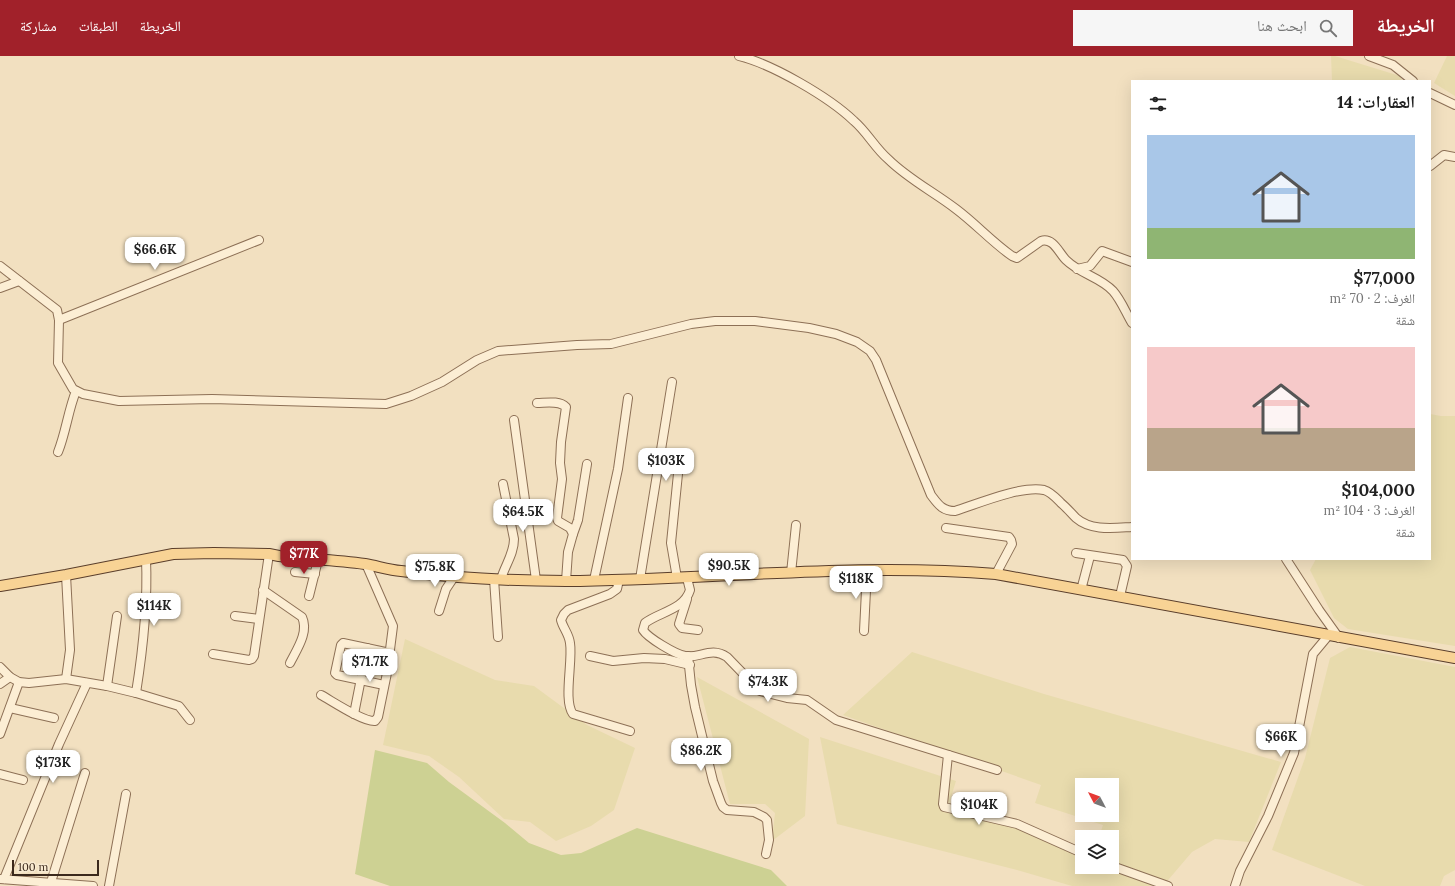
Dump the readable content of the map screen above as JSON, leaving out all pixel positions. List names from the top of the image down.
{
  "scale_bar": "100 m",
  "north": "top left",
  "page": {
    "header": "الخريطة",
    "search": "ابحث هنا",
    "nav": ["الخريطة", "الطبقات", "مشاركة"],
    "heading": "العقارات: 14",
    "list": [
      {
        "name": "$77,000",
        "note": "الغرف: 2 · 70 m² · شقة"
      },
      {
        "name": "$104,000",
        "note": "الغرف: 3 · 104 m² · شقة"
      }
    ],
    "price": [
      "$66.6K",
      "$103K",
      "$64.5K",
      "$77K",
      "$90.5K",
      "$75.8K",
      "$118K",
      "$114K",
      "$71.7K",
      "$74.3K",
      "$66K",
      "$86.2K",
      "$173K",
      "$104K"
    ],
    "scale": "100 m"
  }
}
